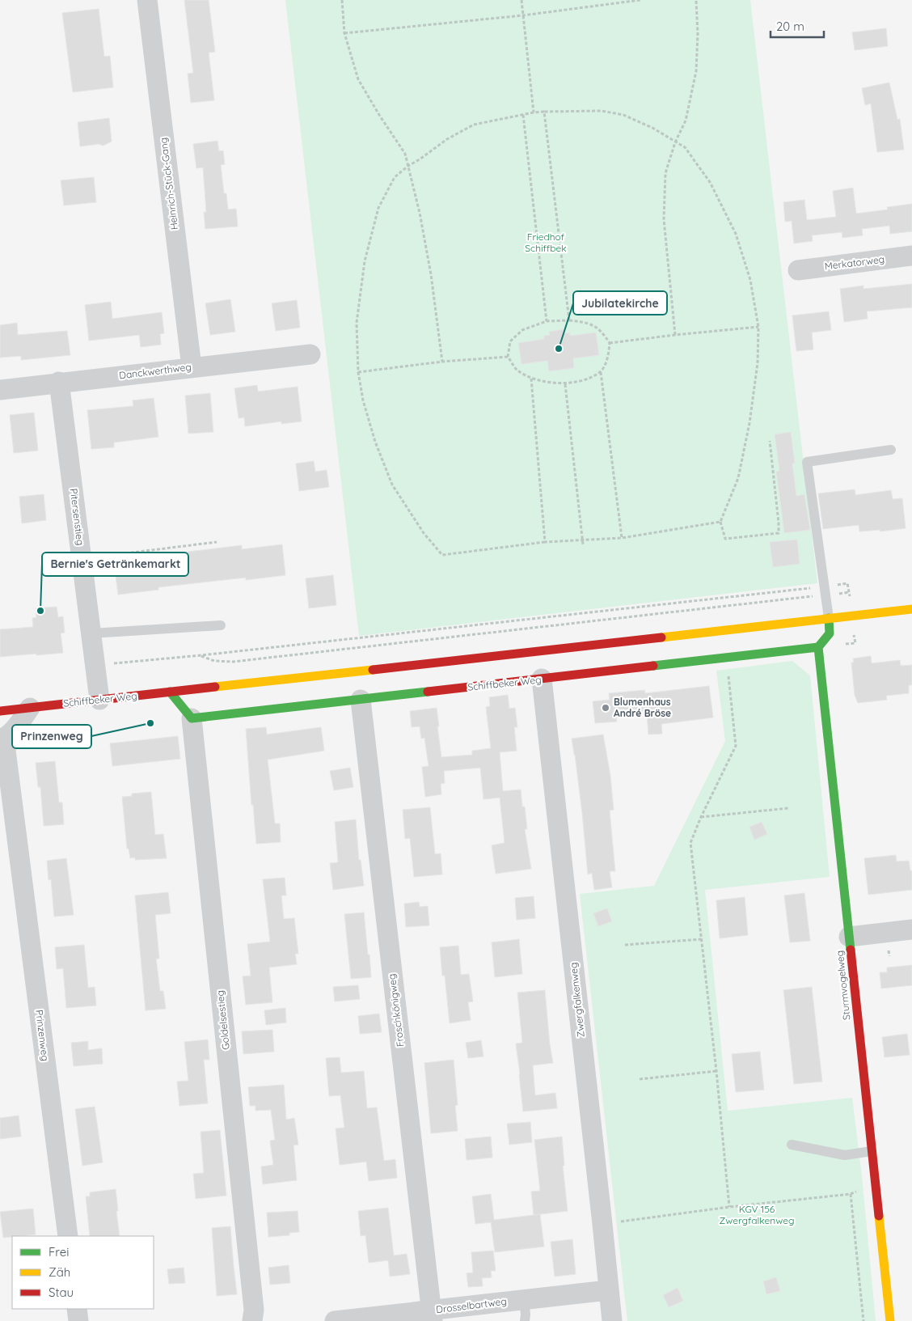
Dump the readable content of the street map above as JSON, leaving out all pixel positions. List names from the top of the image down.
{
  "streets": {
    "street": [
      "Heinrich-Stück-Gang",
      "Merkatorweg",
      "Danckwerthweg",
      "Pitersenstieg",
      "Schiffbeker Weg",
      "Sturmvogelweg",
      "Zwergfalkenweg",
      "Froschkönigweg",
      "Goldelsestieg",
      "Prinzenweg",
      "Drosselbartweg"
    ]
  },
  "crossings": [
    ["Heinrich-Stück-Gang", "Danckwerthweg"],
    ["Danckwerthweg", "Pitersenstieg"],
    ["Pitersenstieg", "Schiffbeker Weg"],
    ["Schiffbeker Weg", "Sturmvogelweg"],
    ["Schiffbeker Weg", "Zwergfalkenweg"],
    ["Schiffbeker Weg", "Froschkönigweg"],
    ["Schiffbeker Weg", "Goldelsestieg"],
    ["Zwergfalkenweg", "Drosselbartweg"],
    ["Froschkönigweg", "Drosselbartweg"]
  ],
  "parks": ["Friedhof Schiffbek", "KGV 156 Zwergfalkenweg"],
  "places": [
    "Jubilatekirche",
    "Bernie's Getränkemarkt",
    "Blumenhaus André Bröse",
    "Prinzenweg"
  ],
  "legend": ["Frei", "Zäh", "Stau"],
  "scale_bar": "20 m"
}
